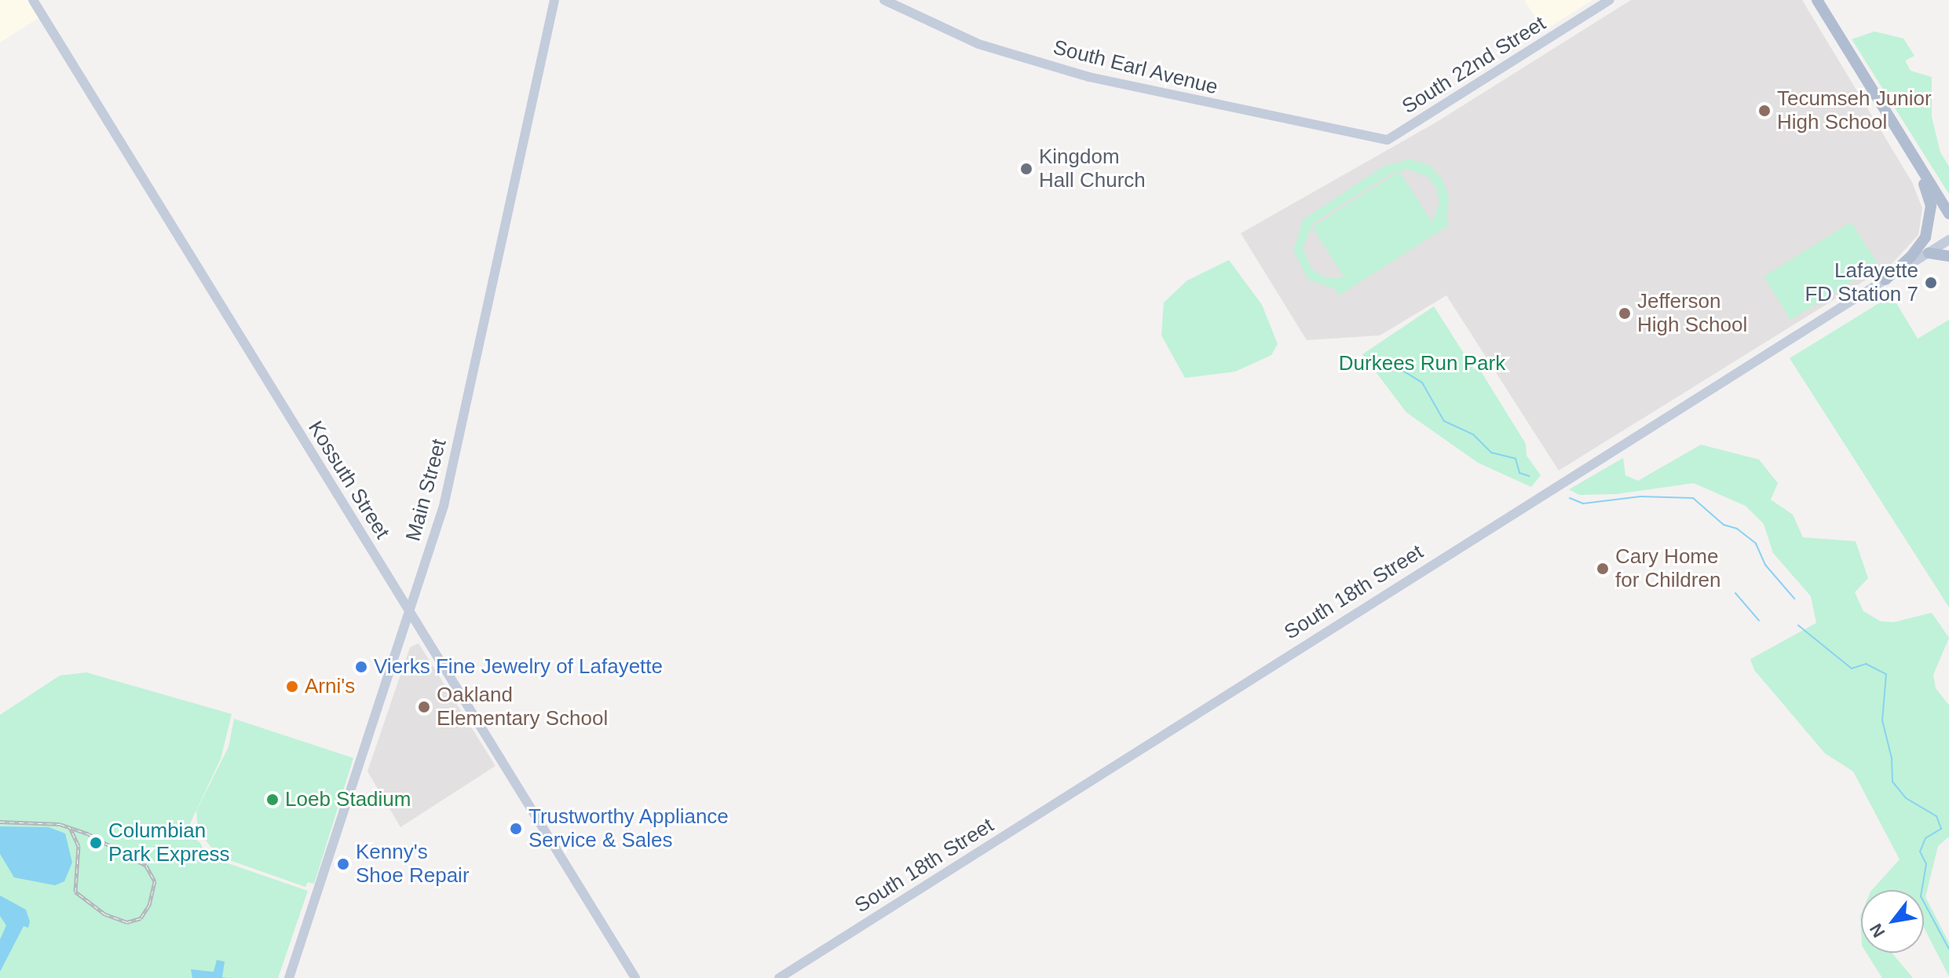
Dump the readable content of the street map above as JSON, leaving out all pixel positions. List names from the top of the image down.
{
  "streets": {
    "main road": [
      "South 22nd Street",
      "South Earl Avenue",
      "Kossuth Street",
      "Main Street",
      "South 18th Street"
    ]
  },
  "crossings": [
    ["South 22nd Street", "South Earl Avenue"],
    ["Kossuth Street", "Main Street"]
  ],
  "parks": ["Durkees Run Park"],
  "places": [
    "Tecumseh Junior High School",
    "Kingdom Hall Church",
    "Lafayette FD Station 7",
    "Jefferson High School",
    "Cary Home for Children",
    "Vierks Fine Jewelry of Lafayette",
    "Arni's",
    "Oakland Elementary School",
    "Loeb Stadium",
    "Trustworthy Appliance Service & Sales",
    "Columbian Park Express",
    "Kenny's Shoe Repair"
  ],
  "north": "bottom left"
}
